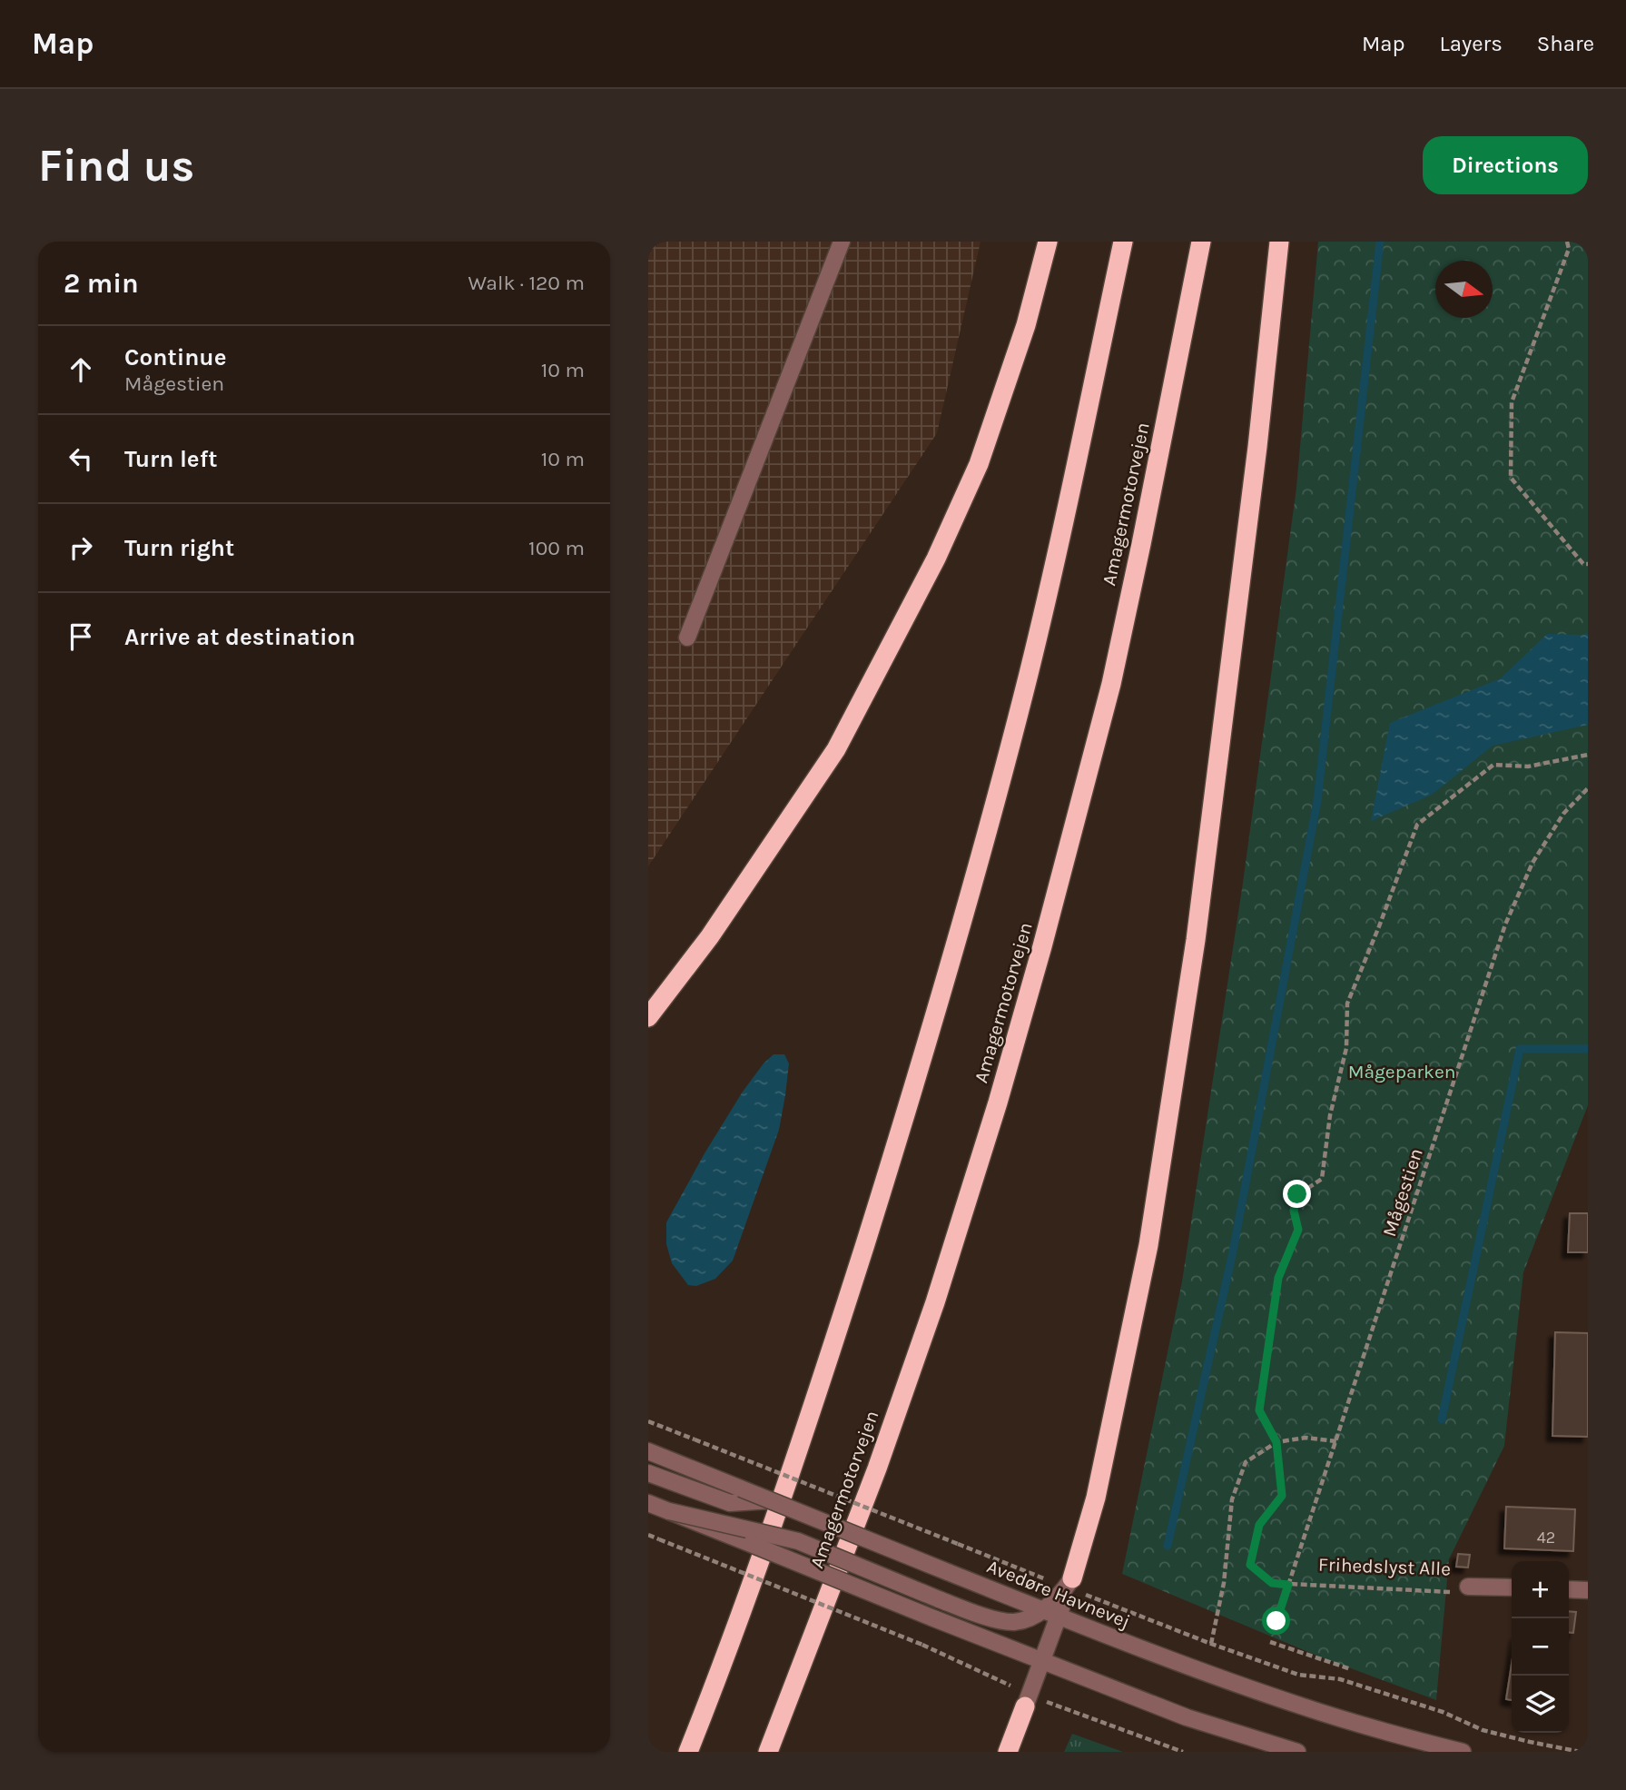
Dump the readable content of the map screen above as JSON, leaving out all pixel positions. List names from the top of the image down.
{
  "streets": {
    "highway": ["Amagermotorvejen"],
    "street": ["Frihedslyst Alle", "Avedøre Havnevej"],
    "path": ["Mågestien"]
  },
  "crossings": [
    ["Mågestien", "Frihedslyst Alle"]
  ],
  "parks": ["Mågeparken"],
  "house_numbers": ["42"],
  "north": "right",
  "page": {
    "header": "Map",
    "nav": ["Map", "Layers", "Share"],
    "buttons": "Directions",
    "title": "Find us",
    "heading": ["2 min", "Walk · 120 m"],
    "list": [
      ["Continue", "Mågestien", "10 m"],
      ["Turn left", "10 m"],
      ["Turn right", "100 m"],
      "Arrive at destination"
    ],
    "map_buttons": ["+", "−"]
  }
}
